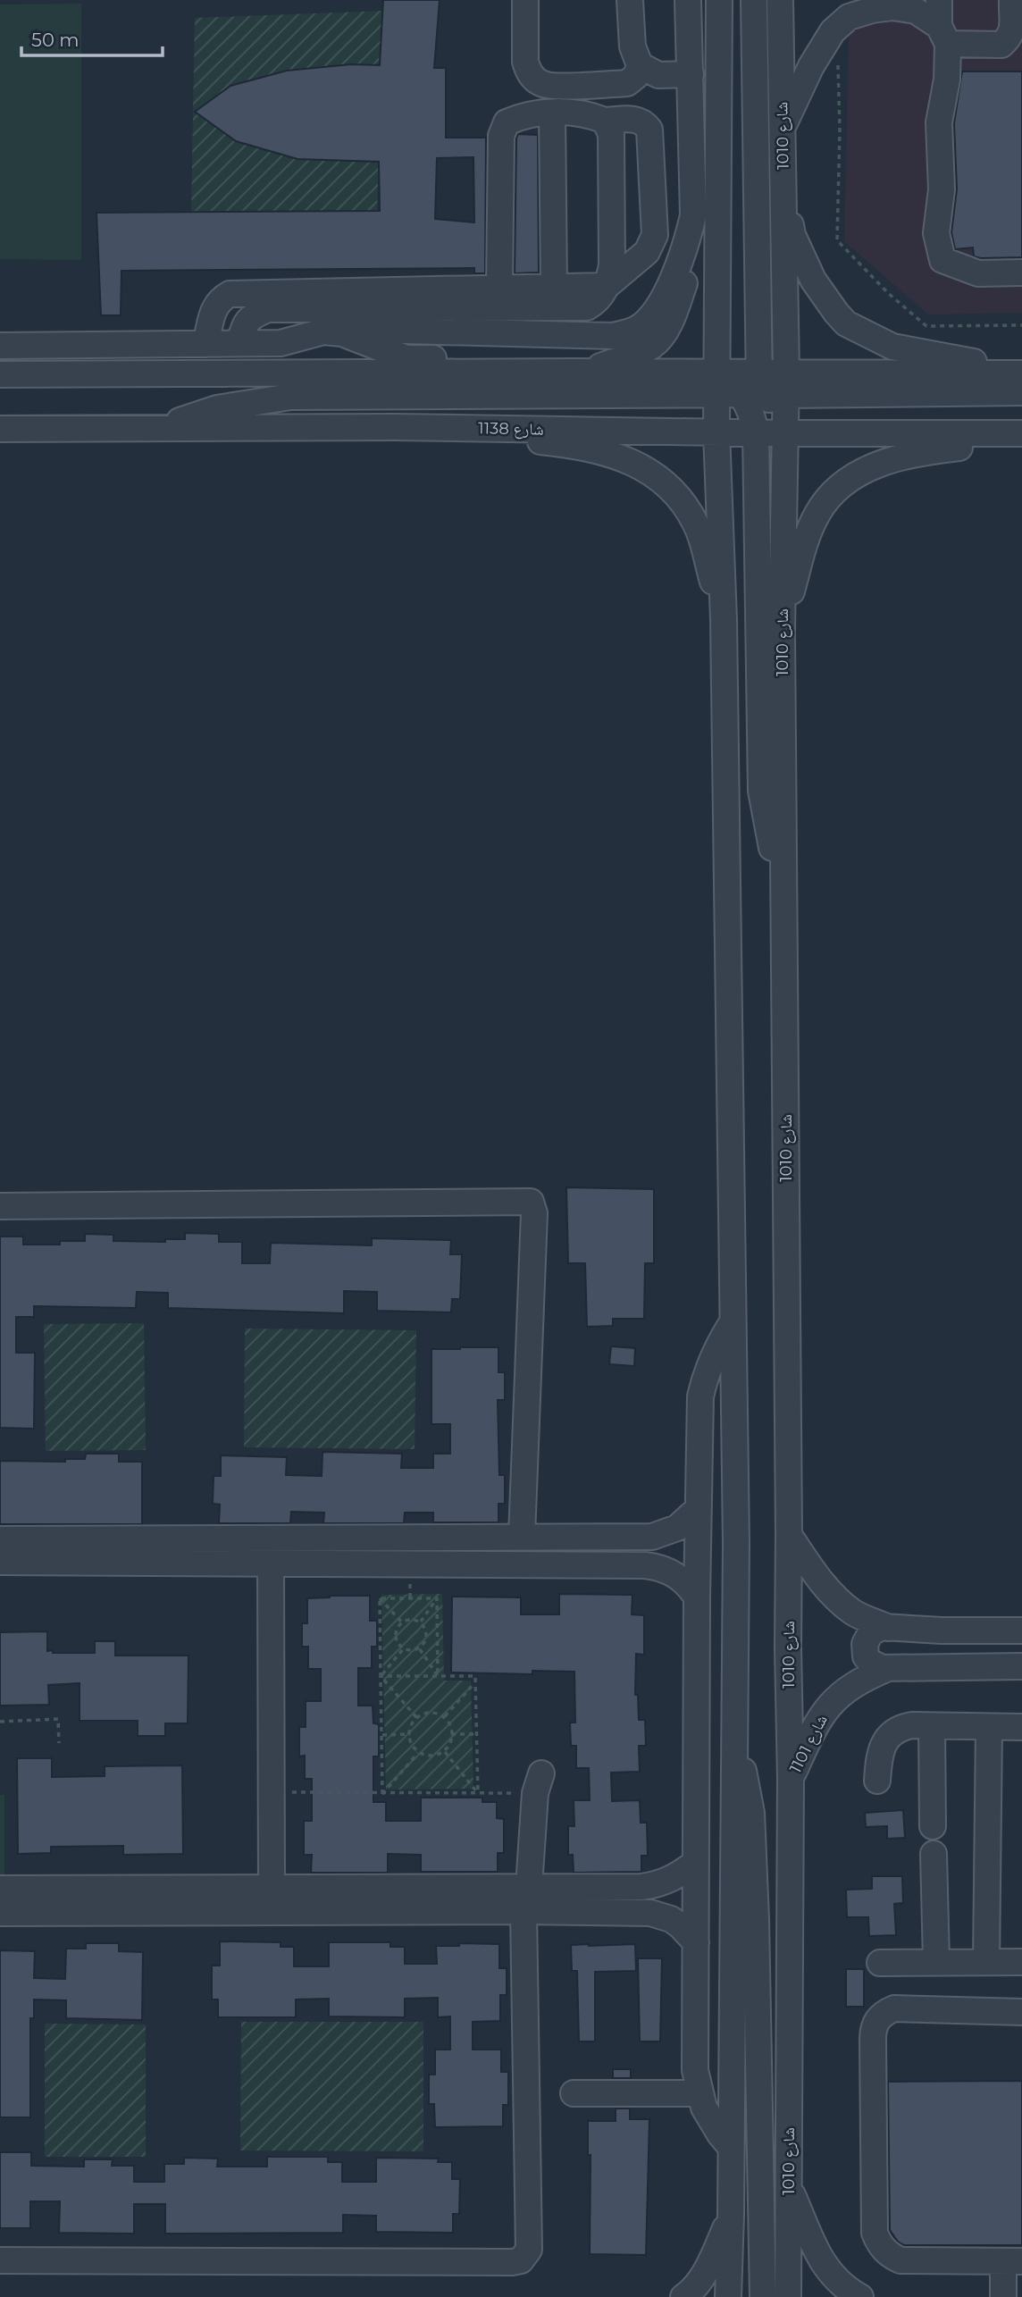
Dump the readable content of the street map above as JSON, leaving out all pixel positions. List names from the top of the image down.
{
  "streets": {
    "street": ["شارع 1010", "شارع 1138", "شارع 1101"]
  },
  "crossings": [
    ["شارع 1010", "شارع 1138"],
    ["شارع 1010", "شارع 1101"]
  ],
  "scale_bar": "50 m"
}
